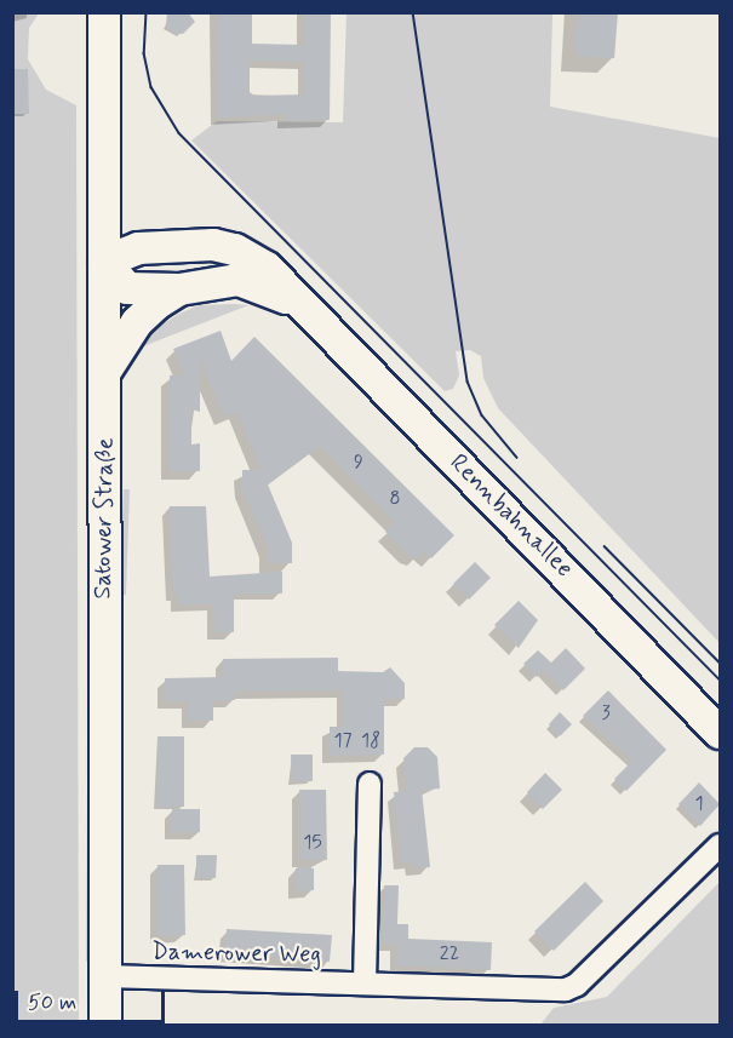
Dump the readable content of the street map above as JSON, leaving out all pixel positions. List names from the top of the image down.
{
  "streets": {
    "main road": ["Rennbahnallee", "Satower Straße"],
    "street": ["Damerower Weg"]
  },
  "crossings": [
    ["Rennbahnallee", "Satower Straße"],
    ["Satower Straße", "Damerower Weg"]
  ],
  "house_numbers": [
    "9",
    "8",
    "3",
    "17",
    "18",
    "1",
    "15",
    "22"
  ],
  "scale_bar": "50 m"
}
